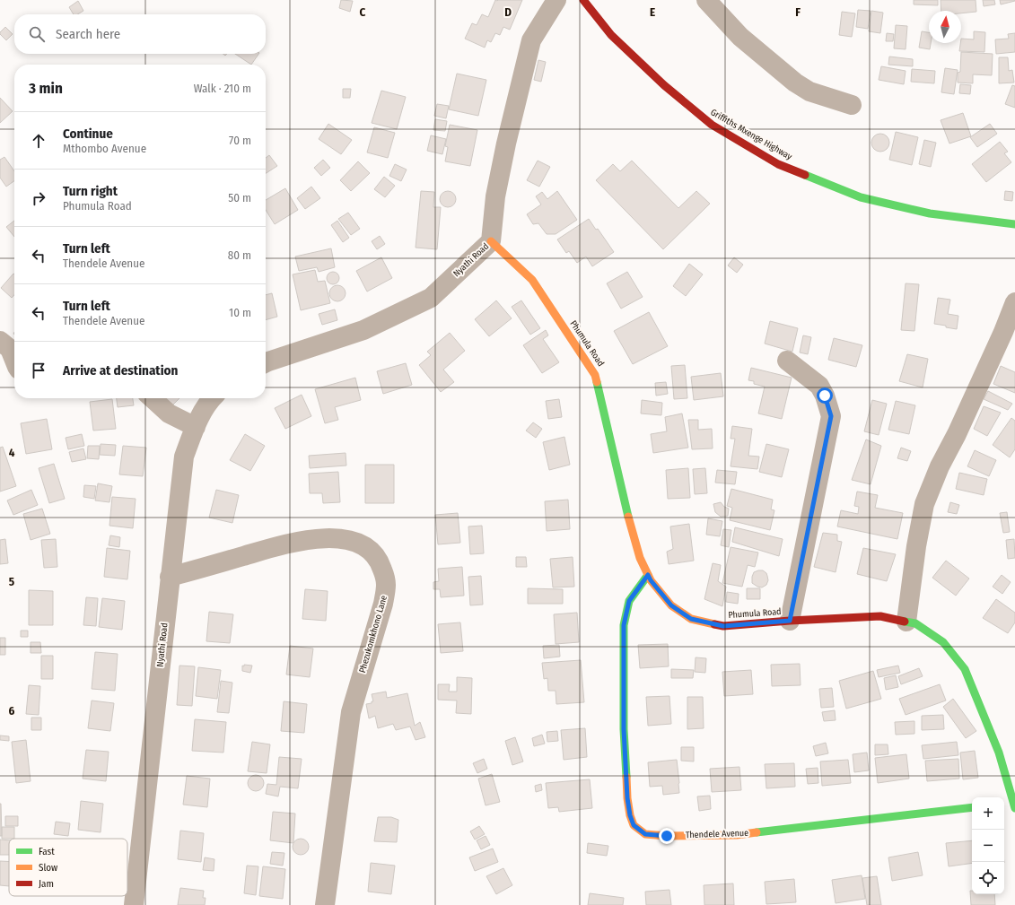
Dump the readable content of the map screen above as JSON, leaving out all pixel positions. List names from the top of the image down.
{
  "streets": {
    "street": [
      "Griffiths Mxenge Highway",
      "Nyathi Road",
      "Phumula Road",
      "Phezukomkhono Lane",
      "Thendele Avenue"
    ]
  },
  "crossings": [
    ["Nyathi Road", "Phumula Road"],
    ["Nyathi Road", "Phezukomkhono Lane"],
    ["Phumula Road", "Thendele Avenue"]
  ],
  "legend": ["Fast", "Slow", "Jam"],
  "north": "top",
  "page": {
    "search": "Search here",
    "heading": ["3 min", "Walk · 210 m"],
    "list": [
      ["Continue", "Mthombo Avenue", "70 m"],
      ["Turn right", "Phumula Road", "50 m"],
      ["Turn left", "Thendele Avenue", "80 m"],
      ["Turn left", "Thendele Avenue", "10 m"],
      "Arrive at destination"
    ],
    "map_buttons": ["+", "−"]
  },
  "grid": {
    "columns": [
      "C",
      "D",
      "E",
      "F"
    ],
    "rows": ["4", "5", "6"]
  }
}
